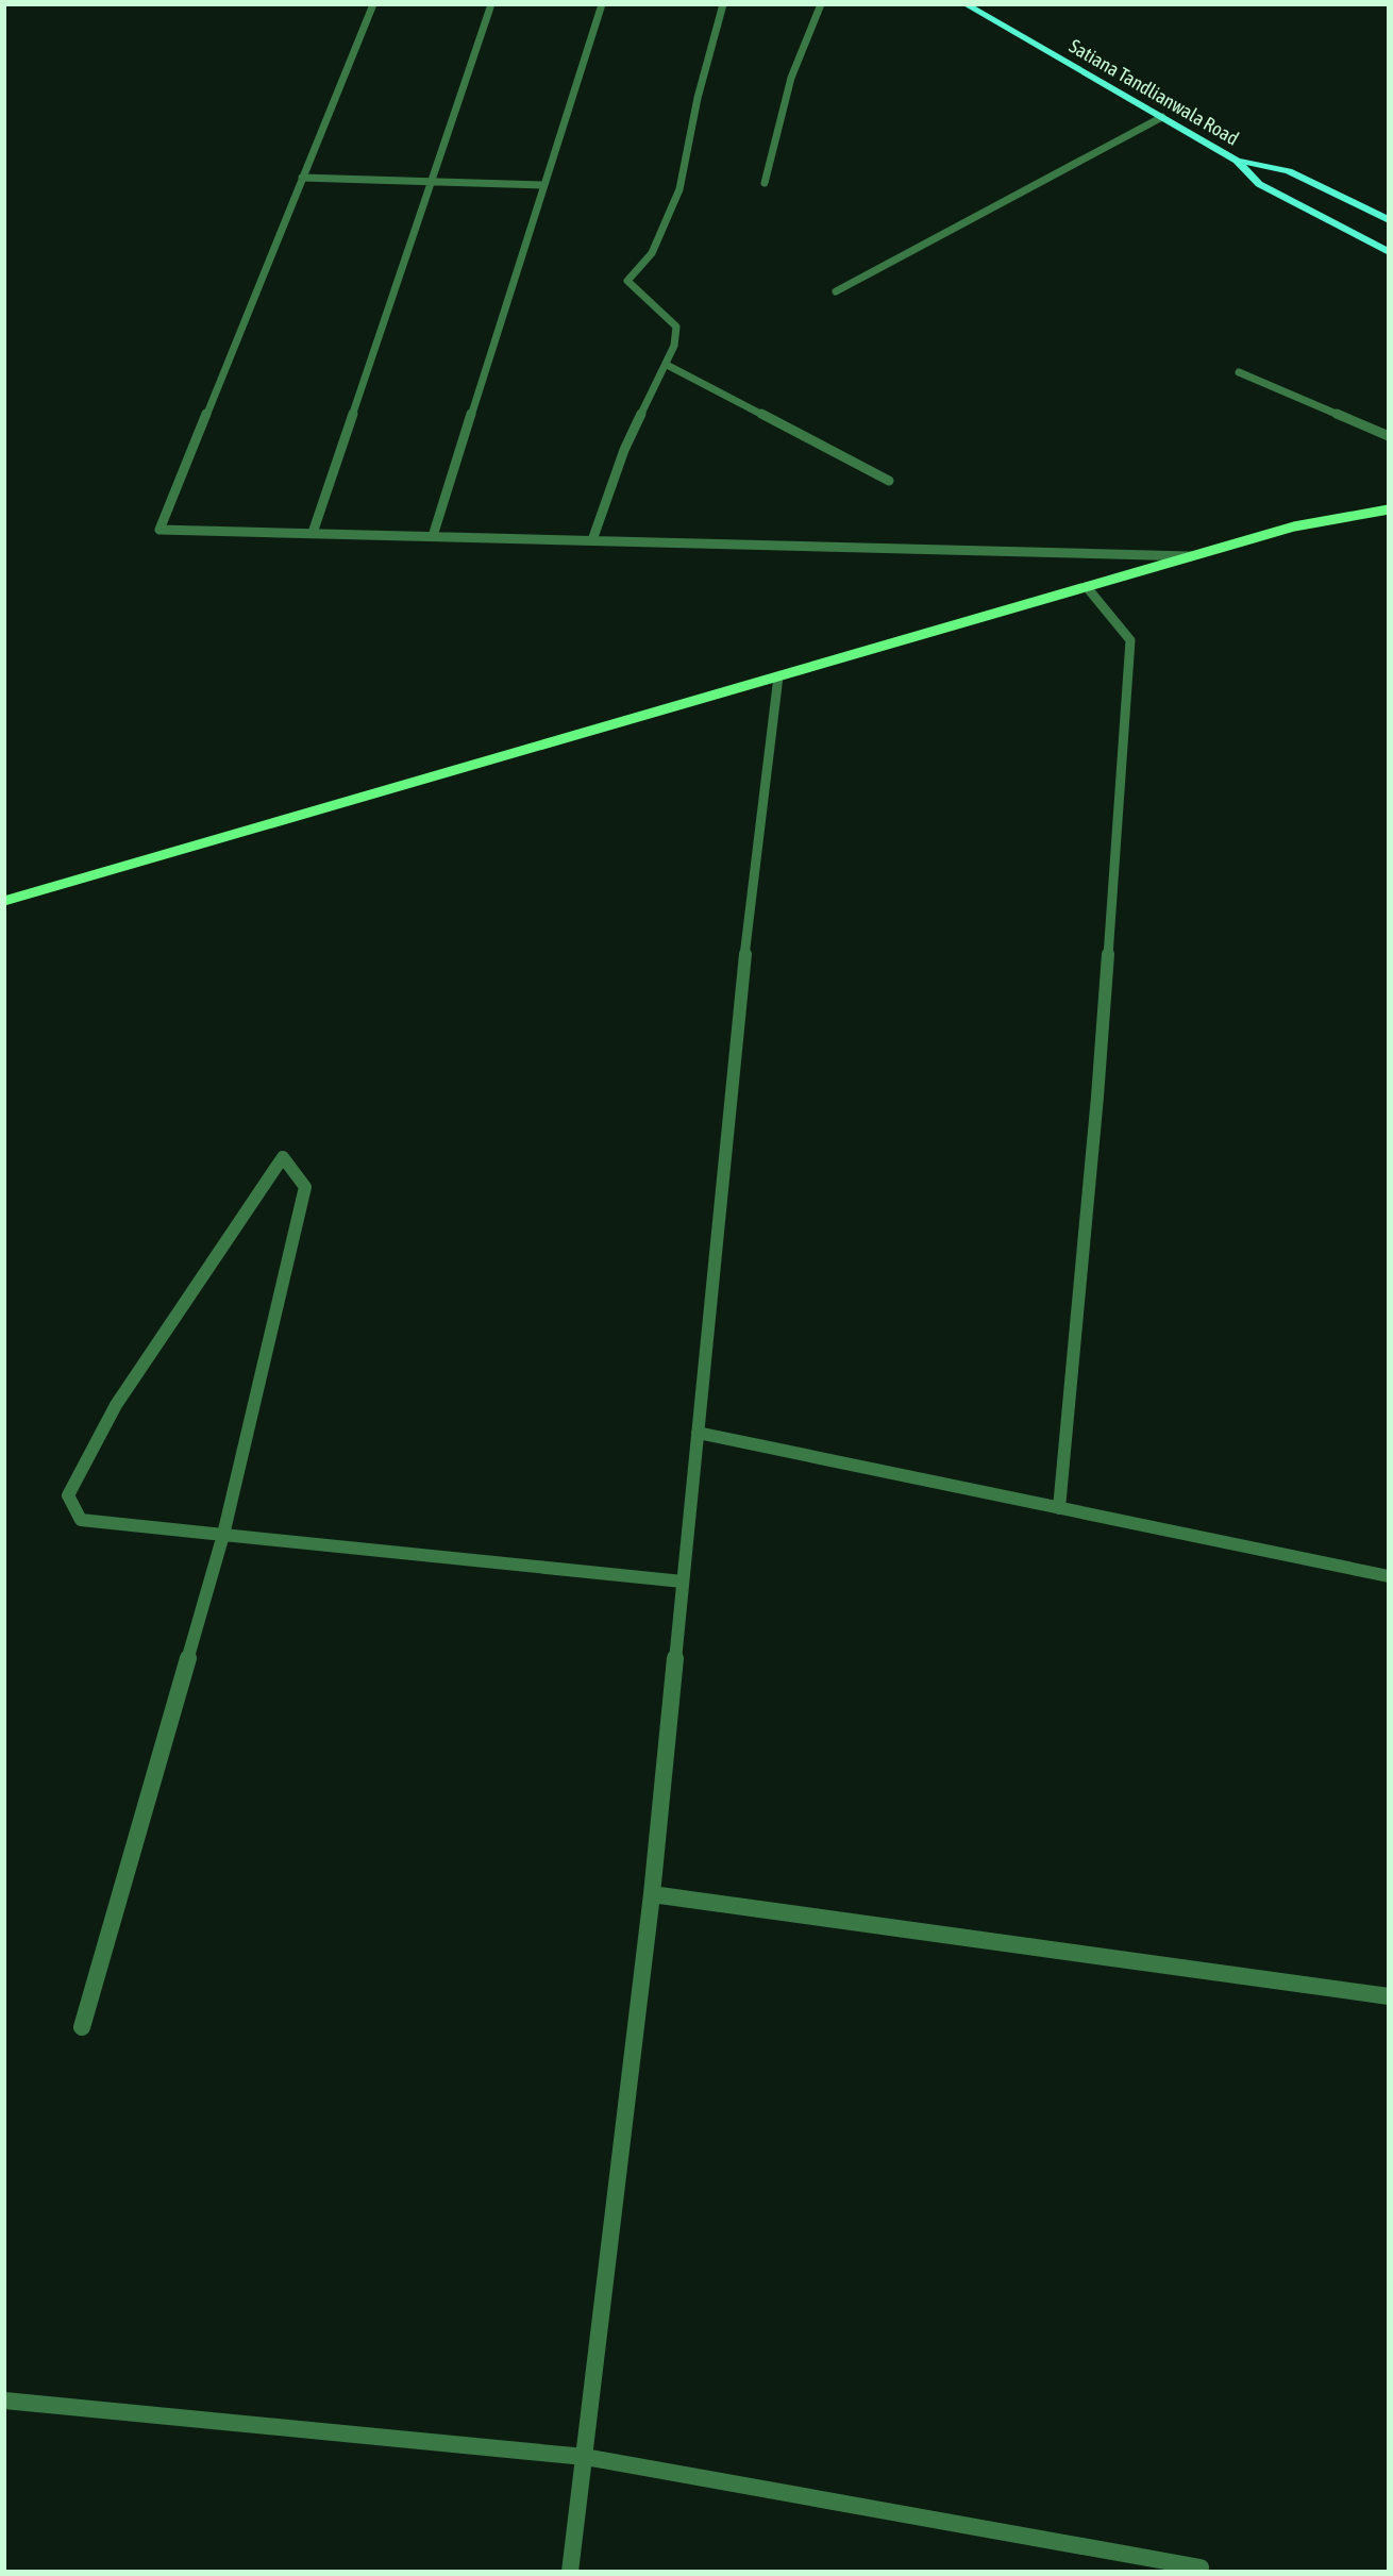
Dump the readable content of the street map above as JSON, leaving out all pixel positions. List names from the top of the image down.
{
  "streets": {
    "main road": ["Satiana Tandlianwala Road"]
  }
}
